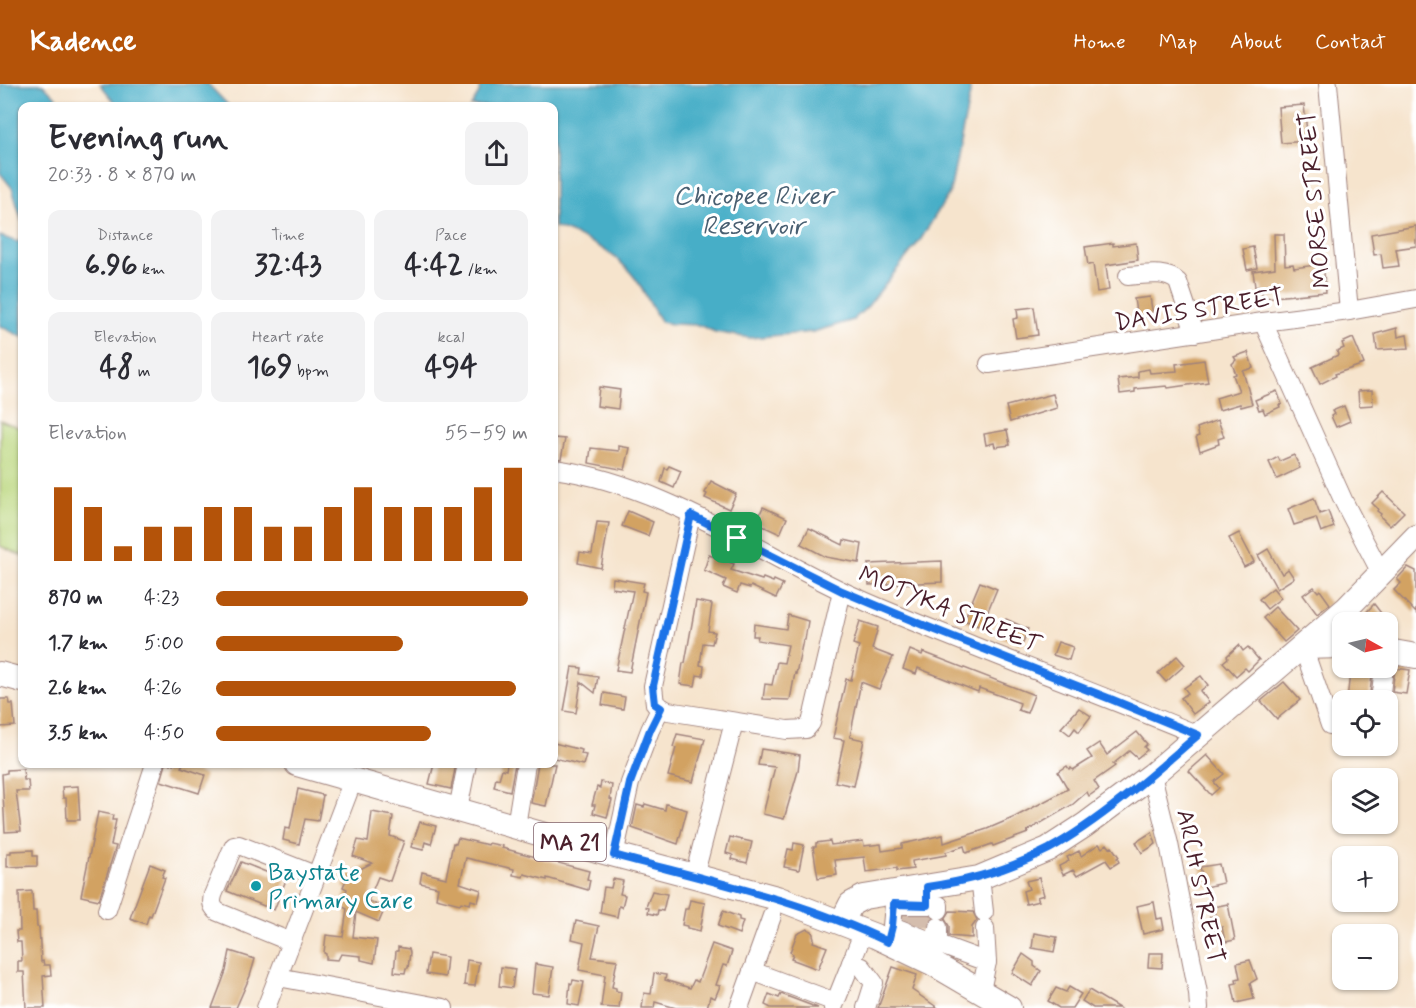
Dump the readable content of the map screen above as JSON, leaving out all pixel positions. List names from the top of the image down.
{
  "streets": {
    "main road": ["MA 21"],
    "street": [
      "MORSE STREET",
      "DAVIS STREET",
      "MOTYKA STREET",
      "ARCH STREET"
    ]
  },
  "crossings": [
    ["MORSE STREET", "DAVIS STREET"]
  ],
  "water": ["Chicopee River Reservoir"],
  "places": ["Baystate Primary Care"],
  "north": "right",
  "page": {
    "header": "Kadence",
    "nav": [
      "Home",
      "Map",
      "About",
      "Contact"
    ],
    "heading": ["Evening run", "20:33 · 8 × 870 m"],
    "stats": [
      ["Distance", "6.96 km"],
      ["Time", "32:43"],
      ["Pace", "4:42 /km"],
      ["Elevation", "48 m"],
      ["Heart rate", "169 bpm"],
      ["kcal", "494"]
    ],
    "chart": ["Elevation", "55–59 m"],
    "list": [
      {
        "name": "870 m",
        "note": "4:23"
      },
      {
        "name": "1.7 km",
        "note": "5:00"
      },
      {
        "name": "2.6 km",
        "note": "4:26"
      },
      {
        "name": "3.5 km",
        "note": "4:50"
      }
    ],
    "map_buttons": ["+", "−"]
  }
}
